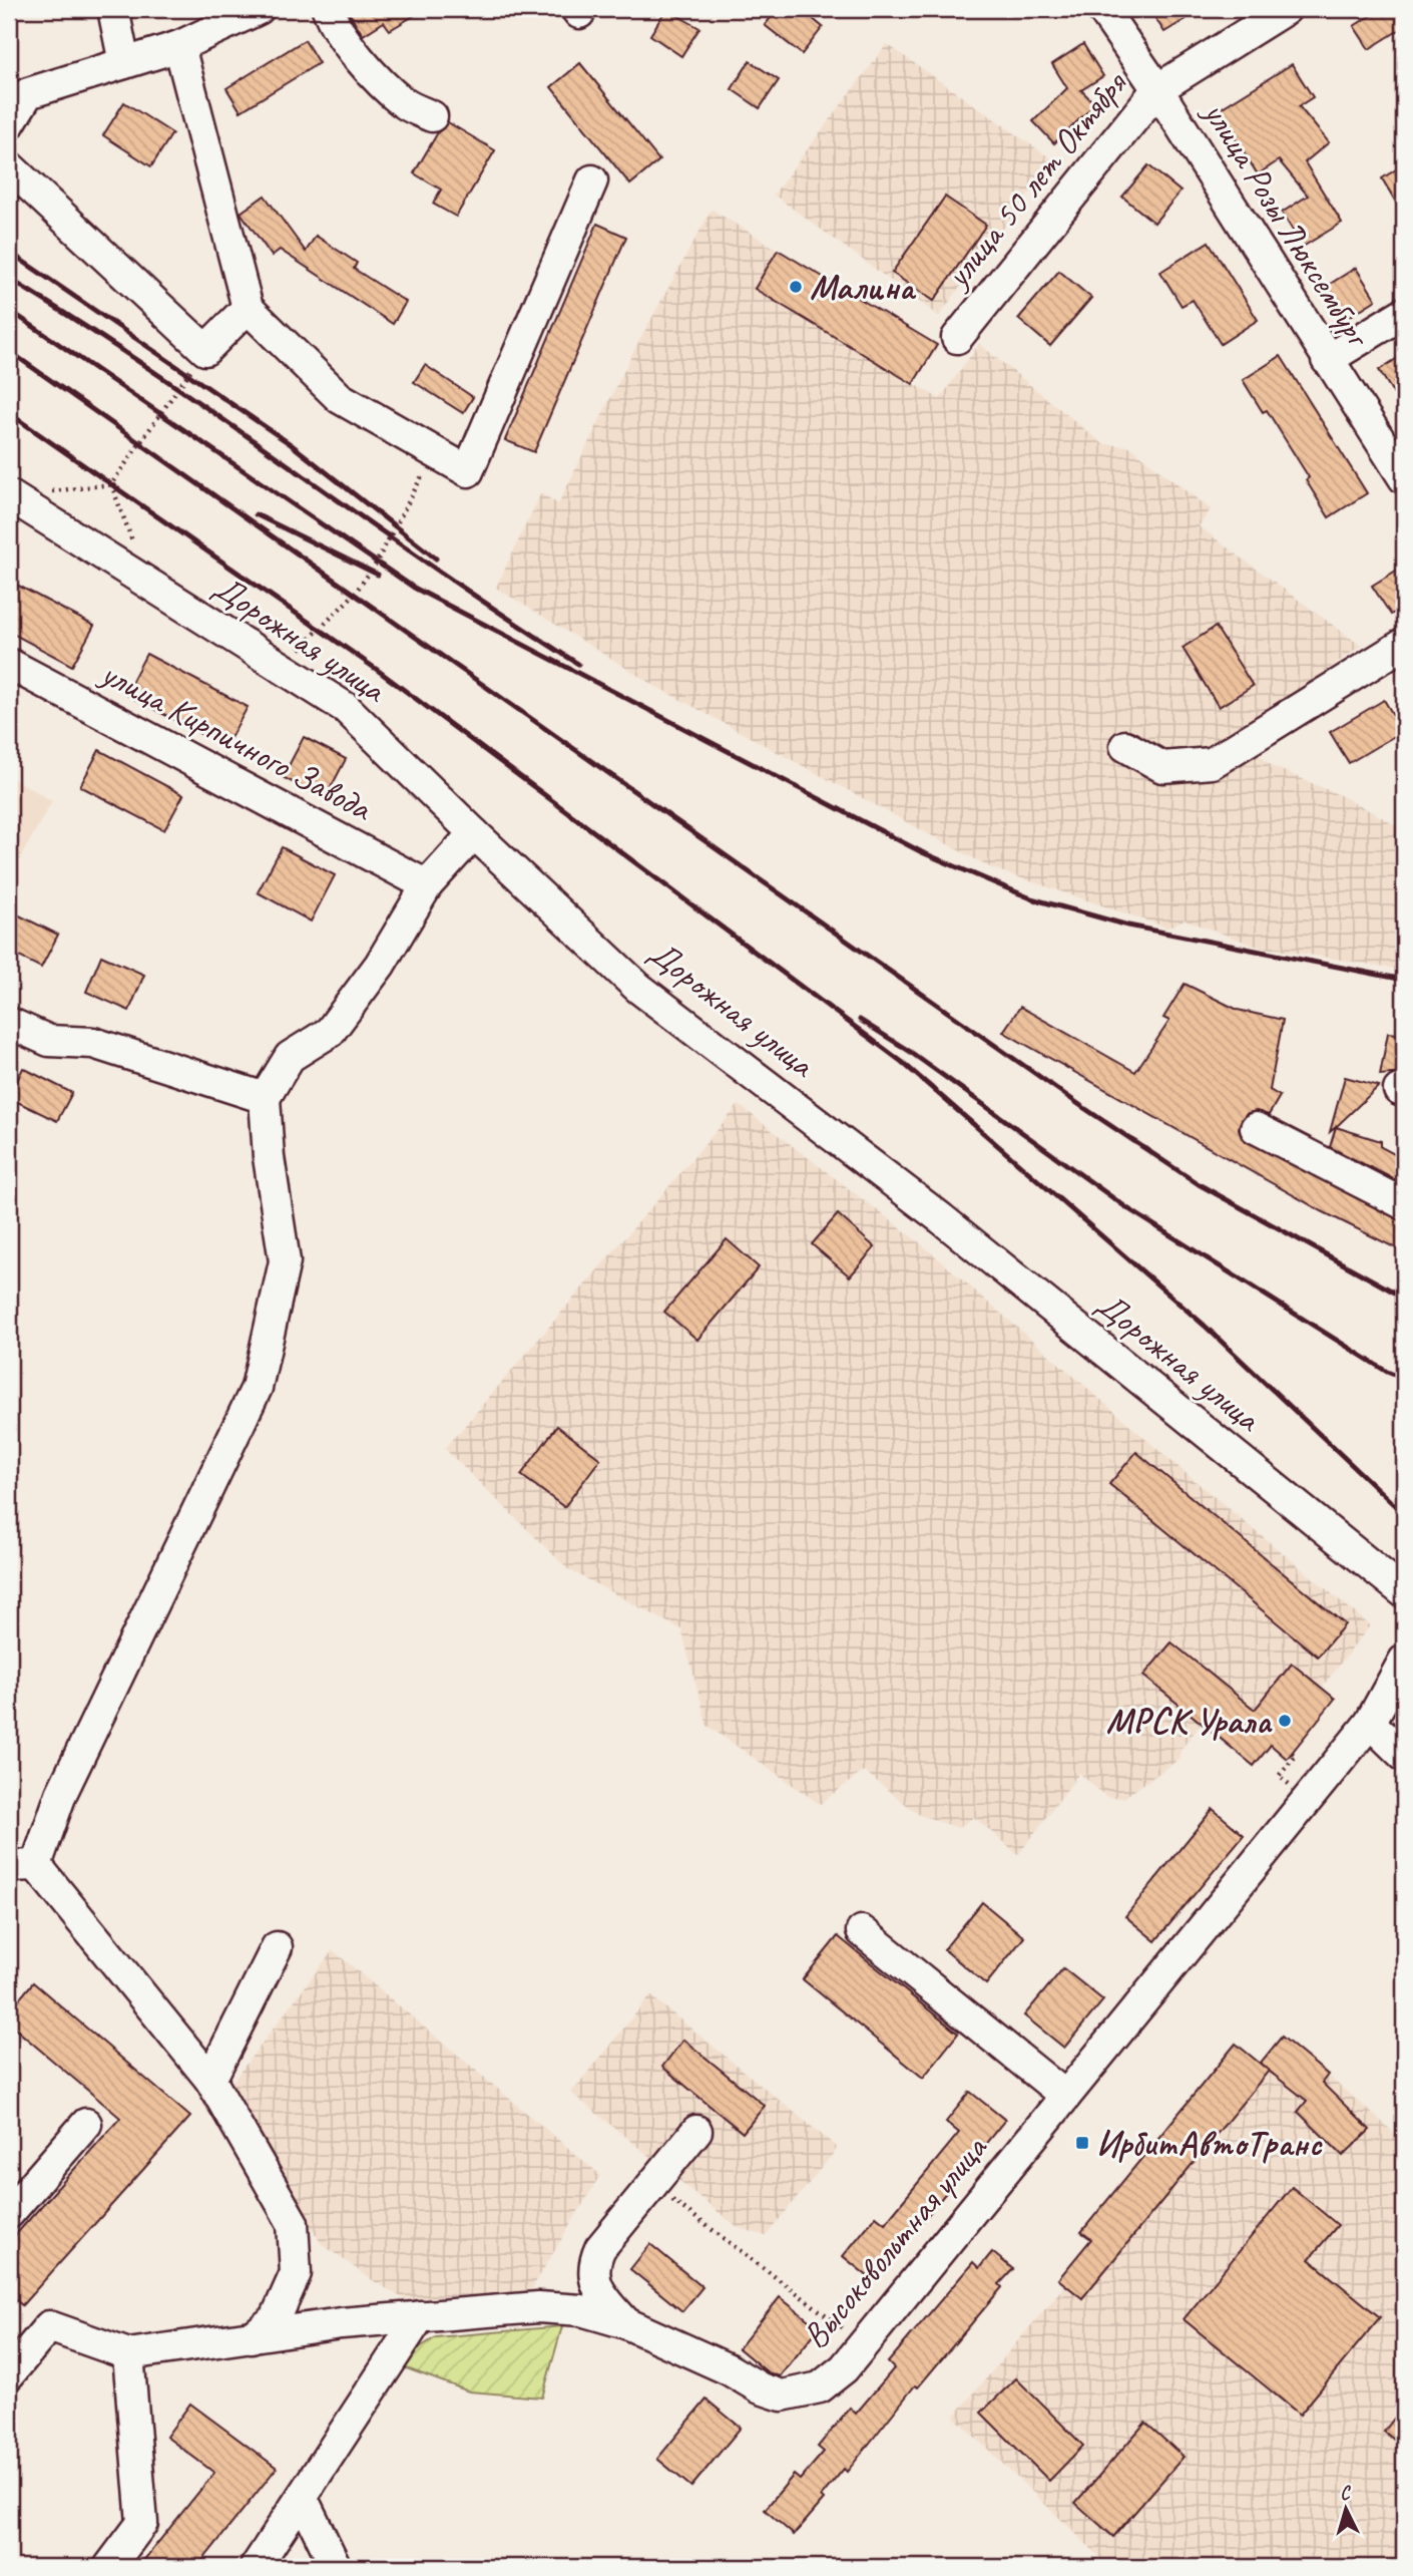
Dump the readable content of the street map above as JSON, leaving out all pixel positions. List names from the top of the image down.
{
  "streets": {
    "street": [
      "улица 50 лет Октября",
      "улица Розы Люксембург",
      "Дорожная улица",
      "улица Кирпичного Завода",
      "Высоковольтная улица"
    ]
  },
  "crossings": [
    ["улица 50 лет Октября", "улица Розы Люксембург"]
  ],
  "places": {
    "other": ["Малина", "МРСК Урала"],
    "transit": ["ИрбитАвтоТранс"]
  },
  "north": "top"
}
